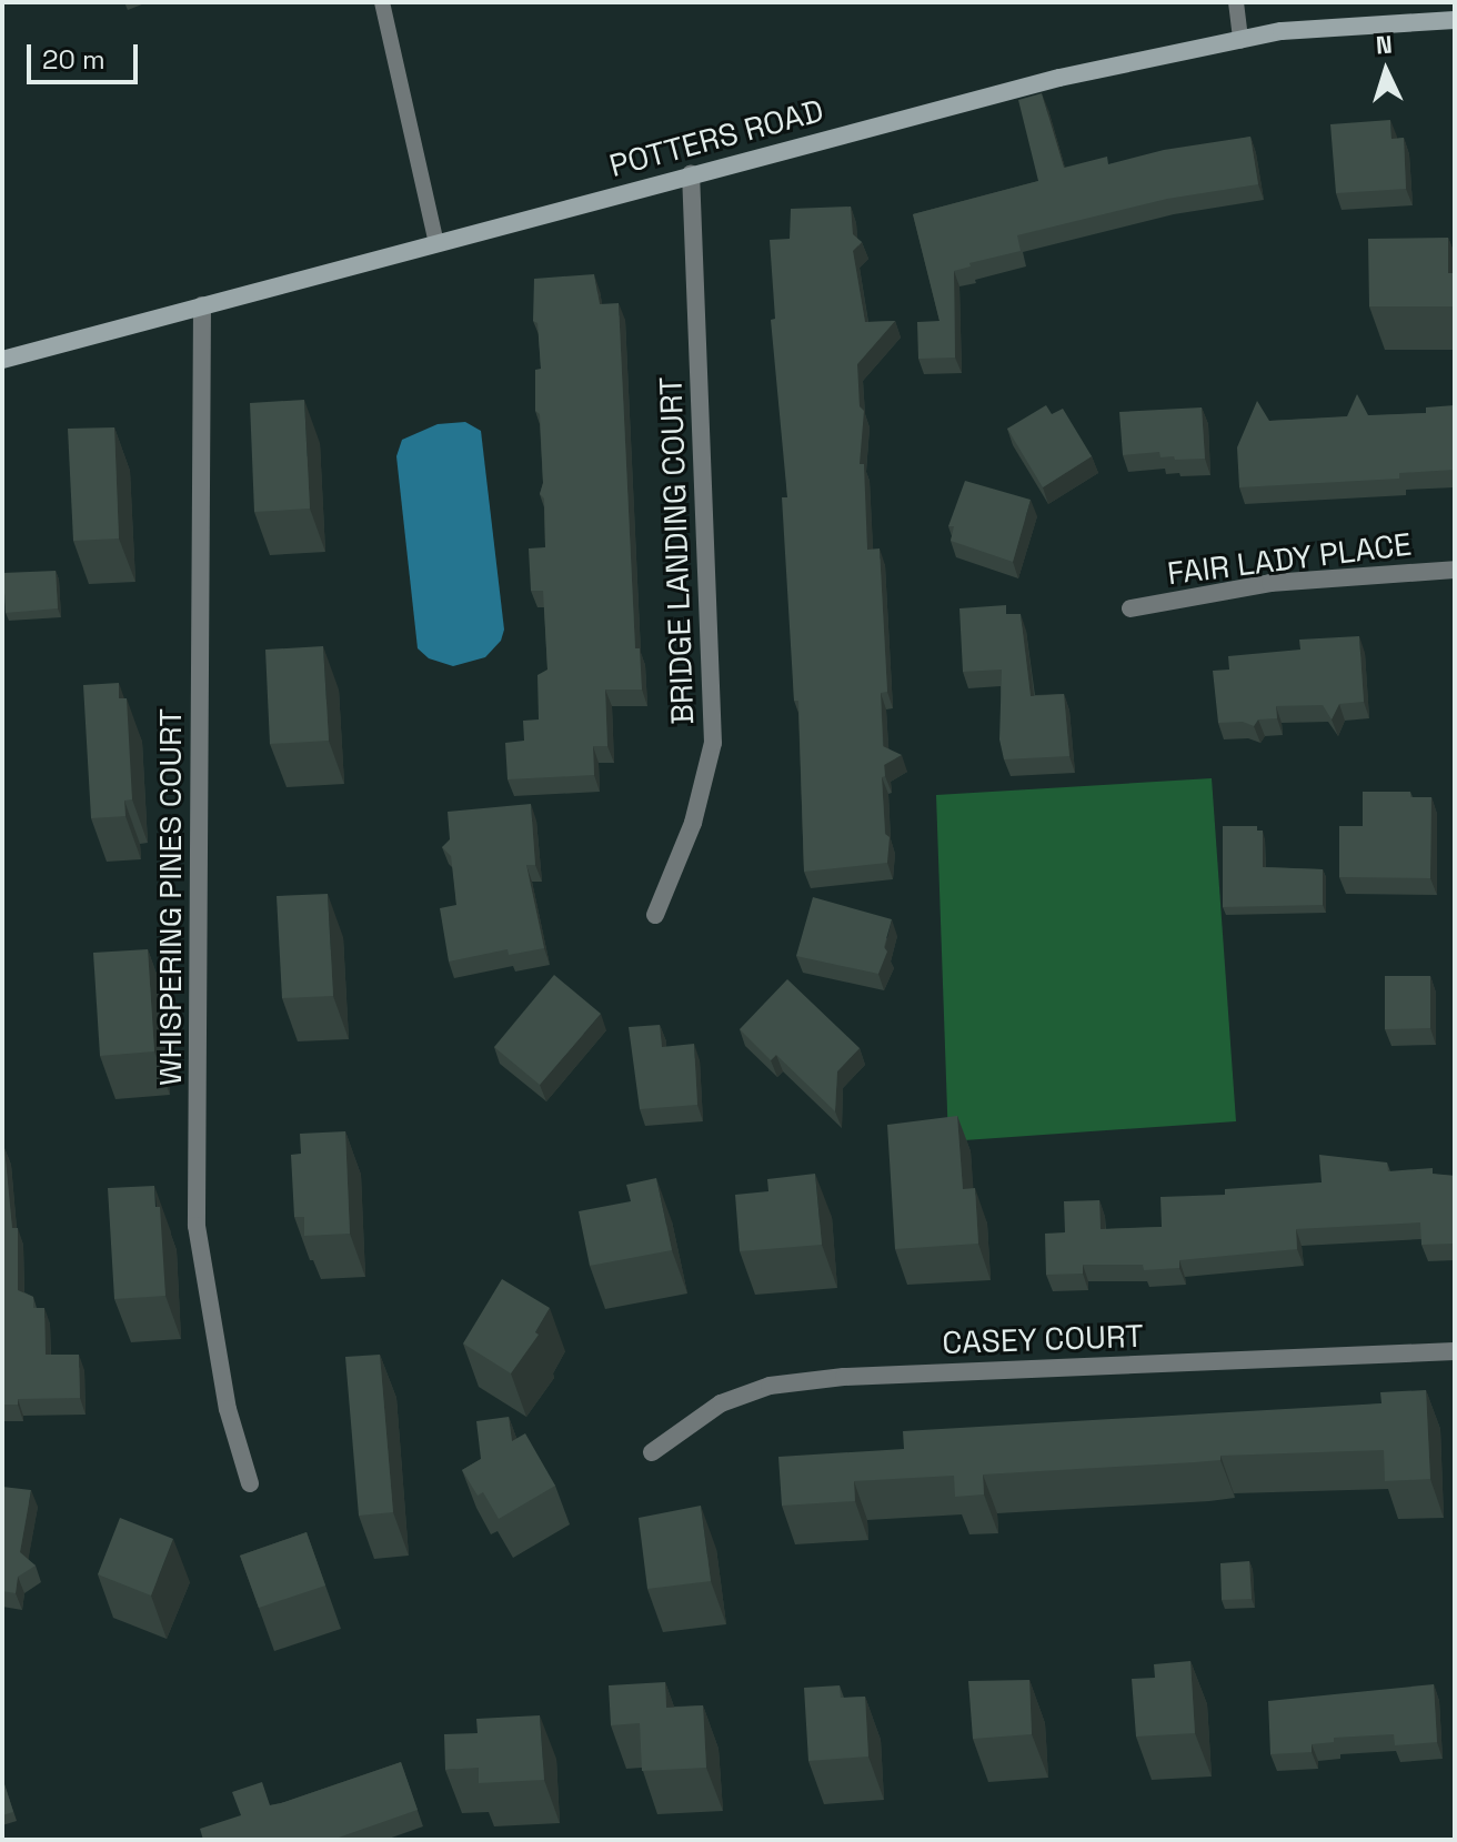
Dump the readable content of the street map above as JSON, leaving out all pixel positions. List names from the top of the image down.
{
  "streets": {
    "street": [
      "POTTERS ROAD",
      "BRIDGE LANDING COURT",
      "FAIR LADY PLACE",
      "WHISPERING PINES COURT",
      "CASEY COURT"
    ]
  },
  "crossings": [
    ["POTTERS ROAD", "BRIDGE LANDING COURT"],
    ["POTTERS ROAD", "WHISPERING PINES COURT"]
  ],
  "scale_bar": "20 m",
  "north": "top"
}
